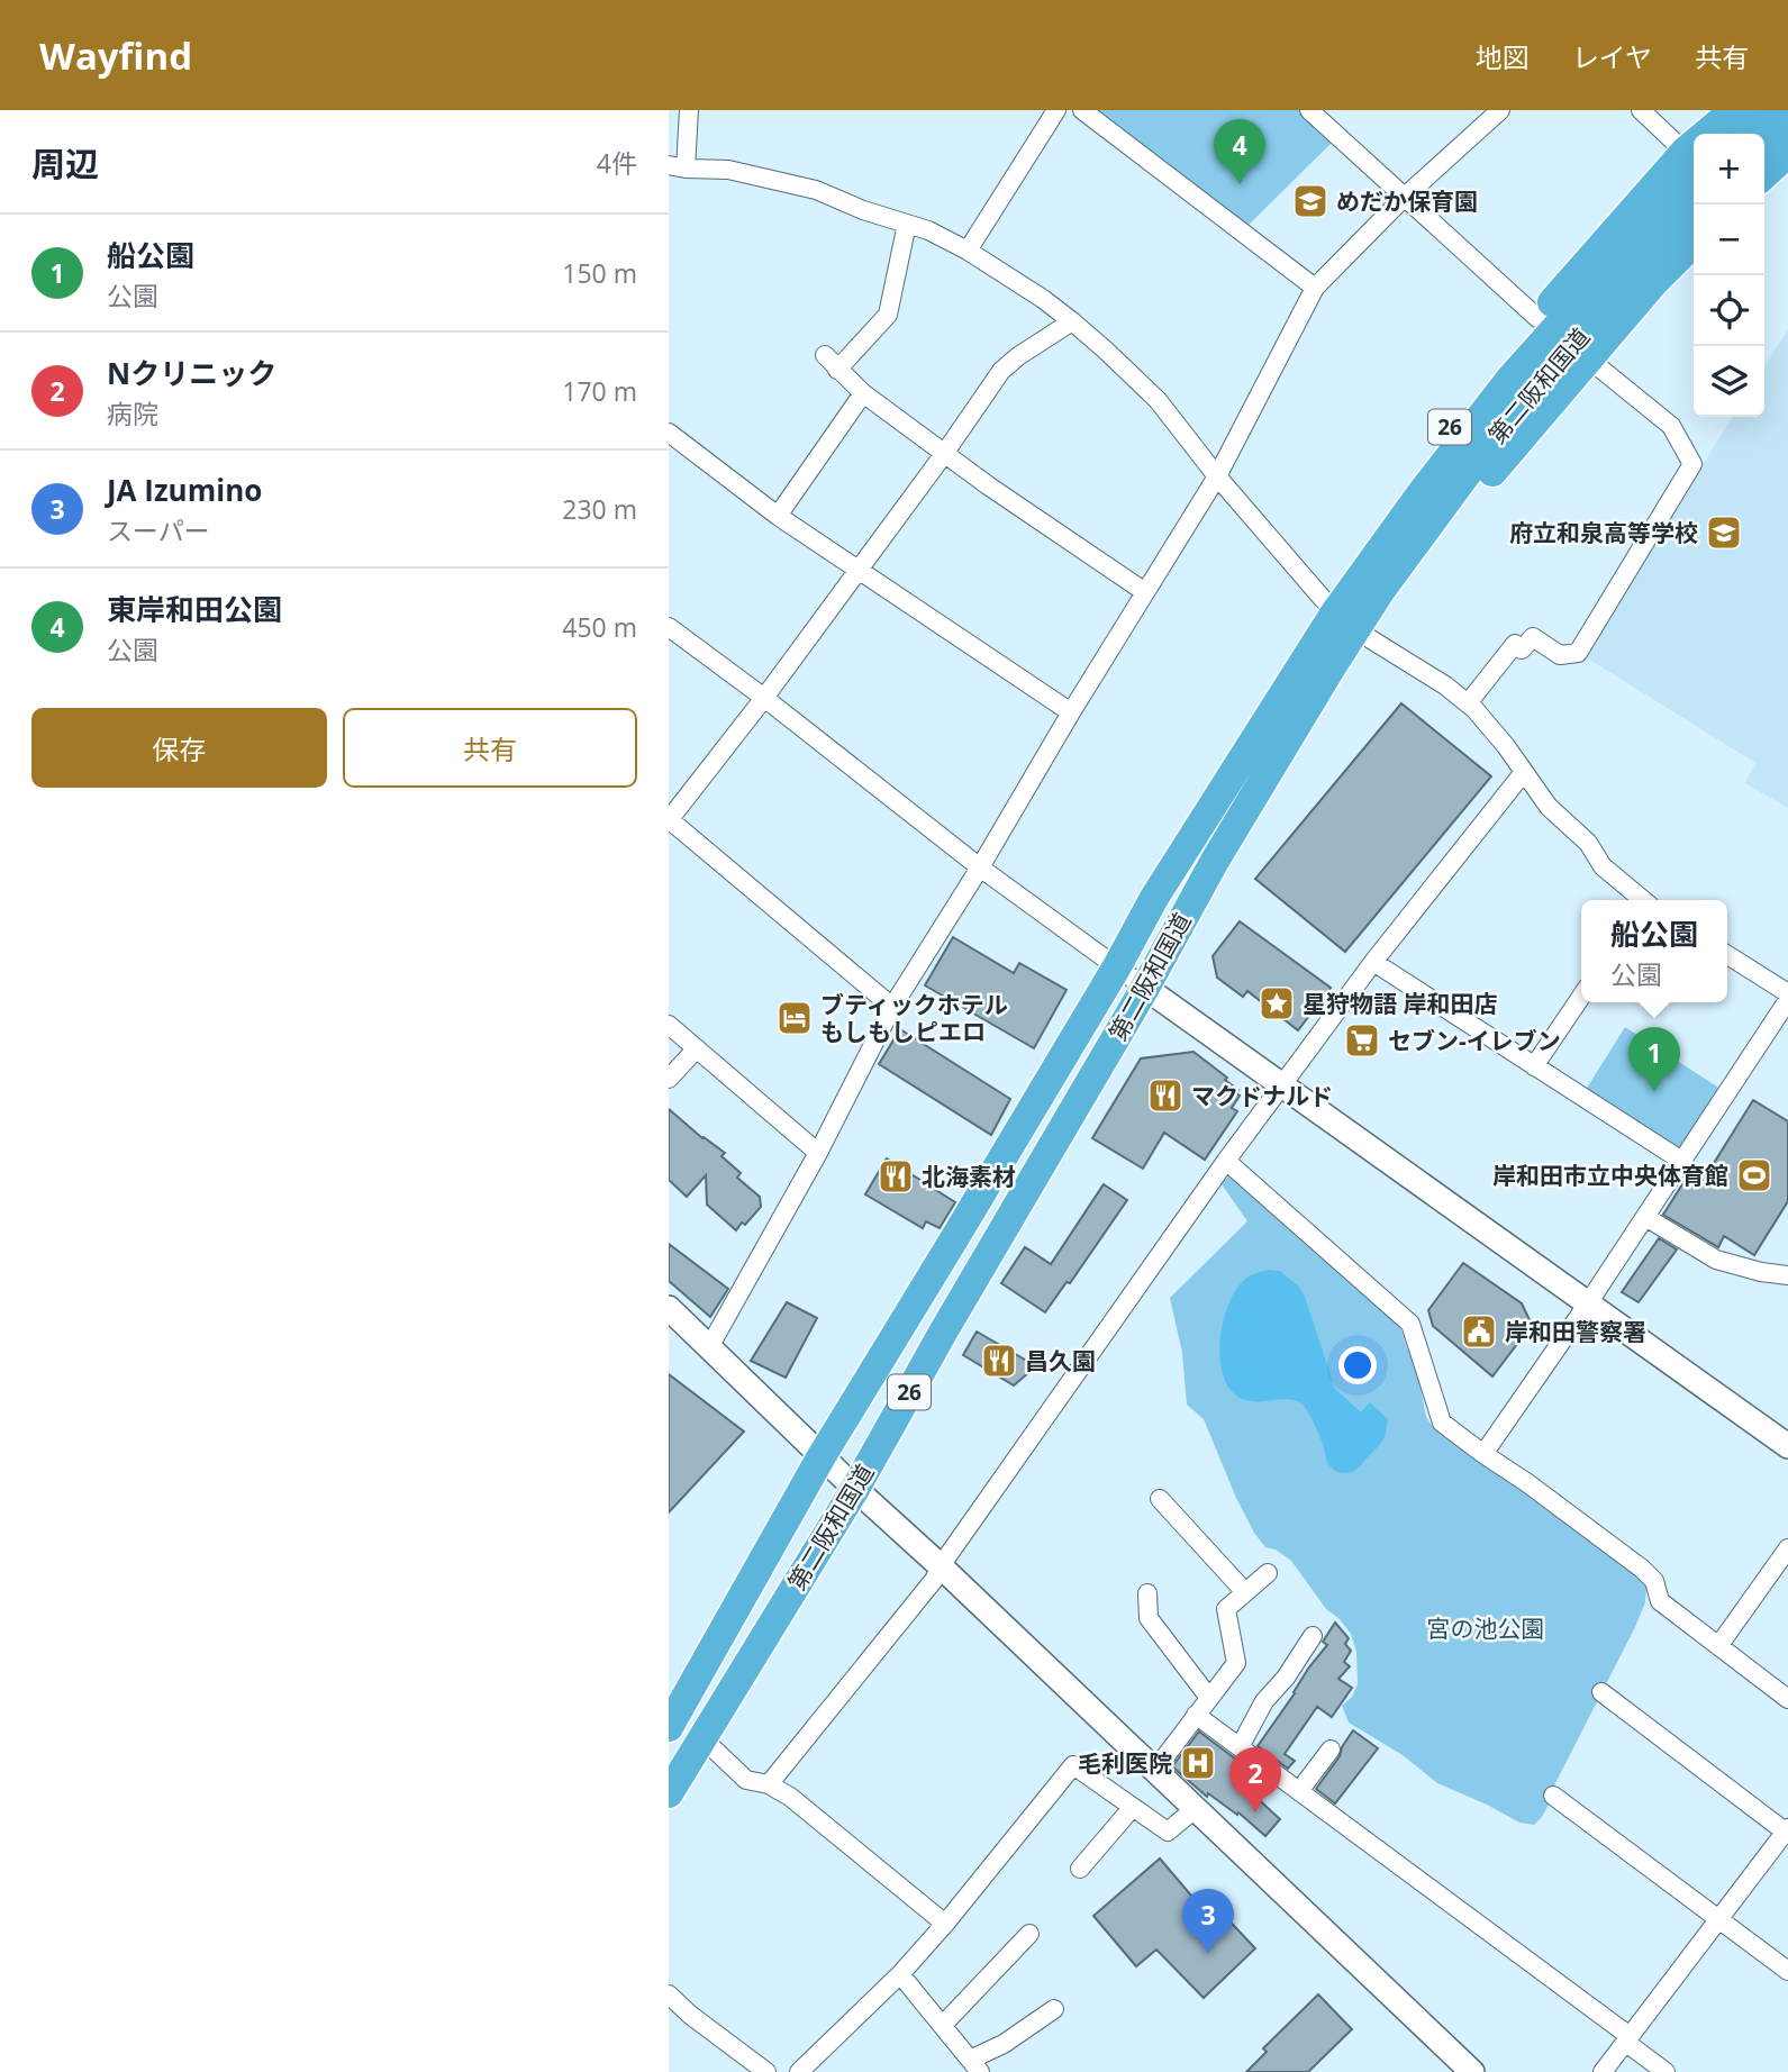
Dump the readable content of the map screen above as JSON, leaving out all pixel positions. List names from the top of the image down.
{
  "streets": {
    "highway": ["第二阪和国道", "26"]
  },
  "crossings": [
    ["第二阪和国道", "26"]
  ],
  "parks": ["宮の池公園"],
  "places": {
    "school or university": ["めだか保育園", "府立和泉高等学校"],
    "place": ["星狩物語 岸和田店"],
    "hotel": ["ブティックホテル もしもしピエロ"],
    "supermarket": ["セブン-イレブン"],
    "restaurant": ["マクドナルド", "北海素材", "昌久園"],
    "sports": ["岸和田市立中央体育館"],
    "public building": ["岸和田警察署"],
    "hospital": ["毛利医院"]
  },
  "page": {
    "header": "Wayfind",
    "nav": ["地図", "レイヤ", "共有"],
    "heading": ["周辺", "4件"],
    "pins": [
      "4",
      "1",
      "2",
      "3"
    ],
    "map_buttons": ["+", "−"],
    "list": [
      {
        "mark": "1",
        "name": "船公園",
        "note": "公園",
        "value": "150 m"
      },
      {
        "mark": "2",
        "name": "Nクリニック",
        "note": "病院",
        "value": "170 m"
      },
      {
        "mark": "3",
        "name": "JA Izumino",
        "note": "スーパー",
        "value": "230 m"
      },
      {
        "mark": "4",
        "name": "東岸和田公園",
        "note": "公園",
        "value": "450 m"
      }
    ],
    "buttons": ["保存", "共有"],
    "popup": ["船公園", "公園"]
  }
}
